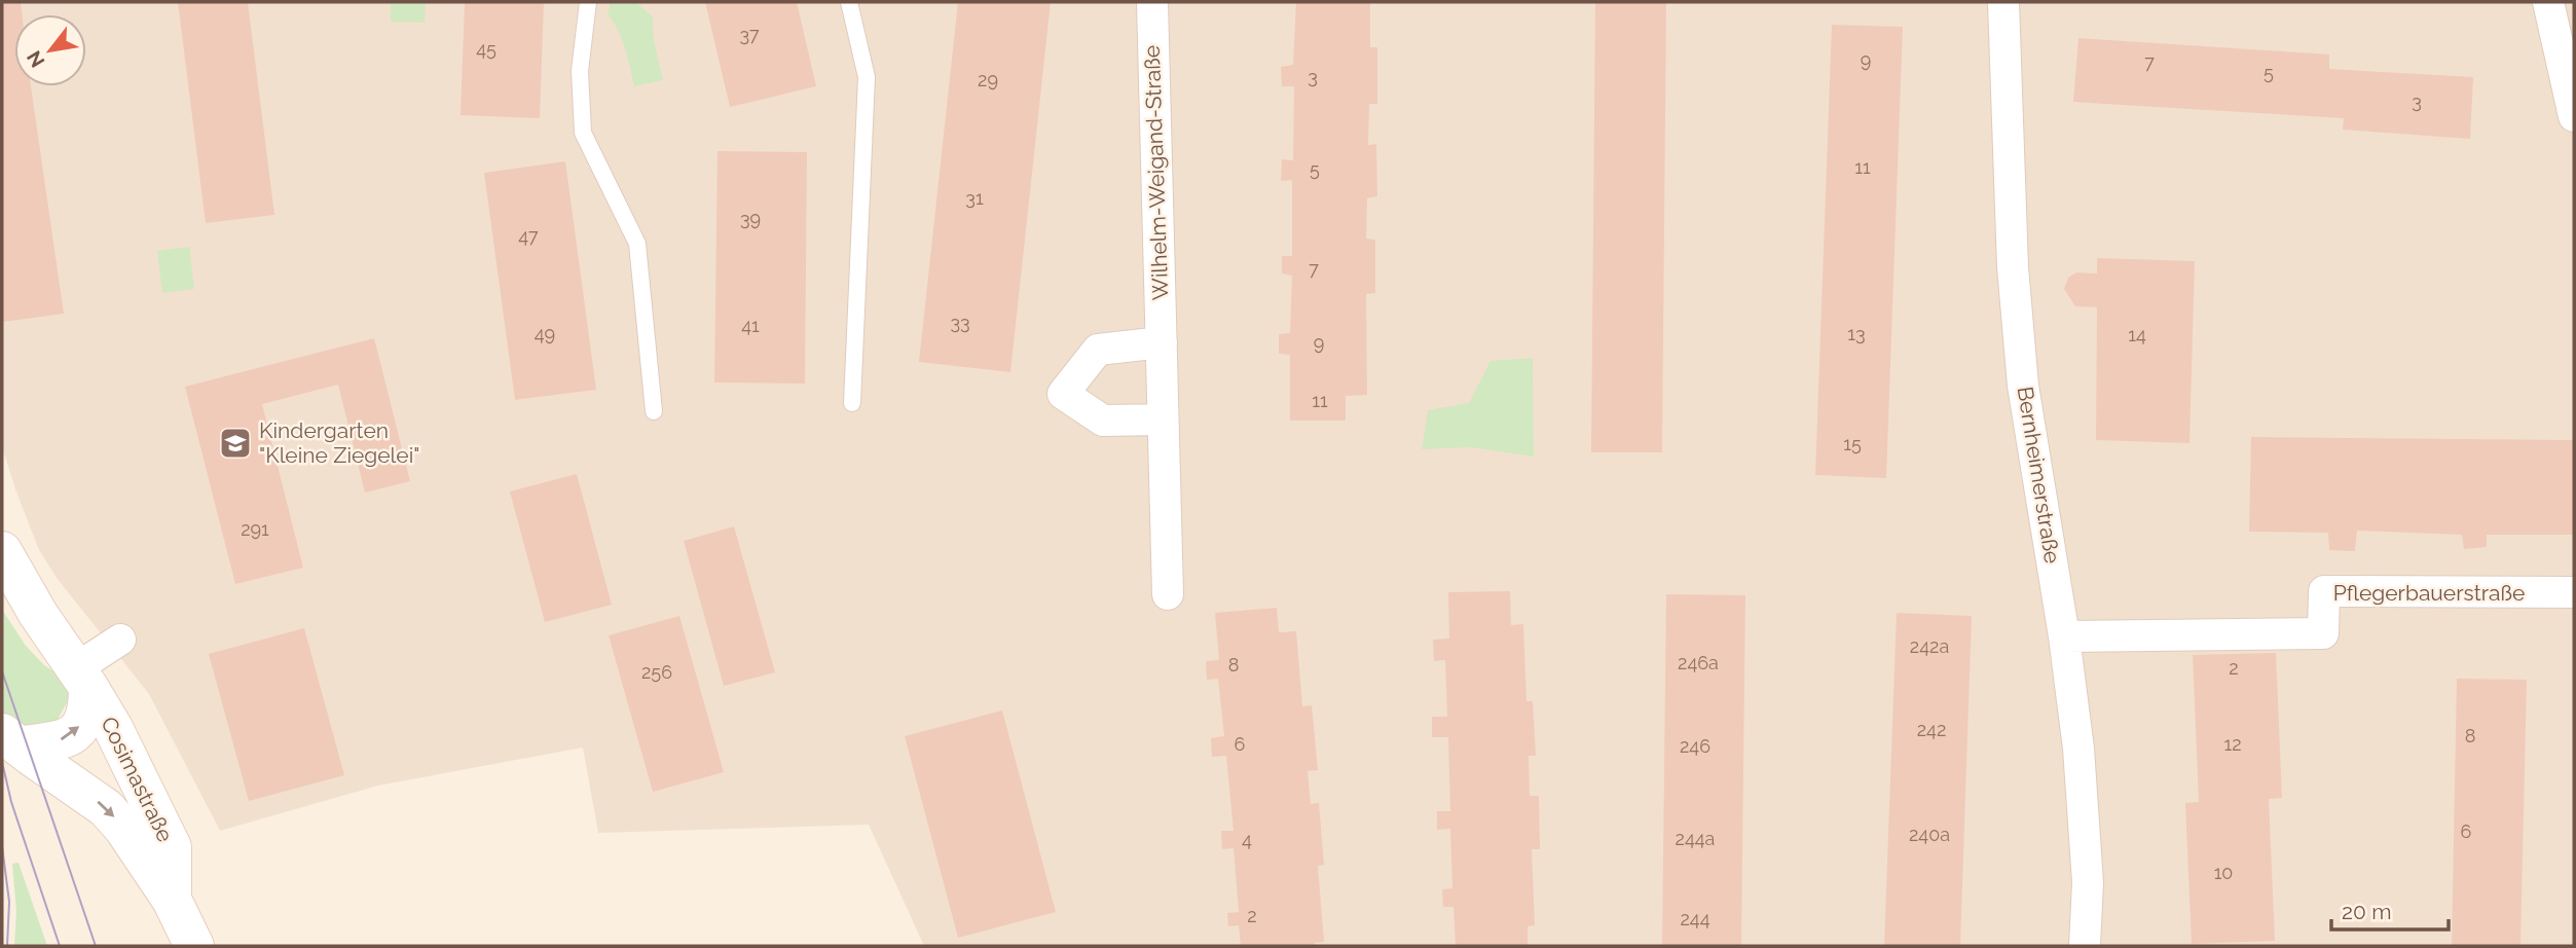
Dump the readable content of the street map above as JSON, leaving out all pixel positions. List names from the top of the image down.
{
  "streets": {
    "main road": ["Cosimastraße"],
    "street": ["Wilhelm-Weigand-Straße", "Bernheimerstraße", "Pflegerbauerstraße"]
  },
  "crossings": [
    ["Bernheimerstraße", "Pflegerbauerstraße"]
  ],
  "places": {
    "school or university": ["Kindergarten \"Kleine Ziegelei\""]
  },
  "house_numbers": [
    "37",
    "45",
    "9",
    "7",
    "5",
    "3",
    "29",
    "3",
    "11",
    "5",
    "31",
    "39",
    "47",
    "7",
    "33",
    "41",
    "49",
    "13",
    "14",
    "9",
    "11",
    "15",
    "291",
    "242a",
    "246a",
    "8",
    "2",
    "256",
    "242",
    "8",
    "6",
    "12",
    "246",
    "6",
    "240a",
    "244a",
    "4",
    "10",
    "2",
    "244"
  ],
  "scale_bar": "20 m",
  "north": "bottom left"
}
